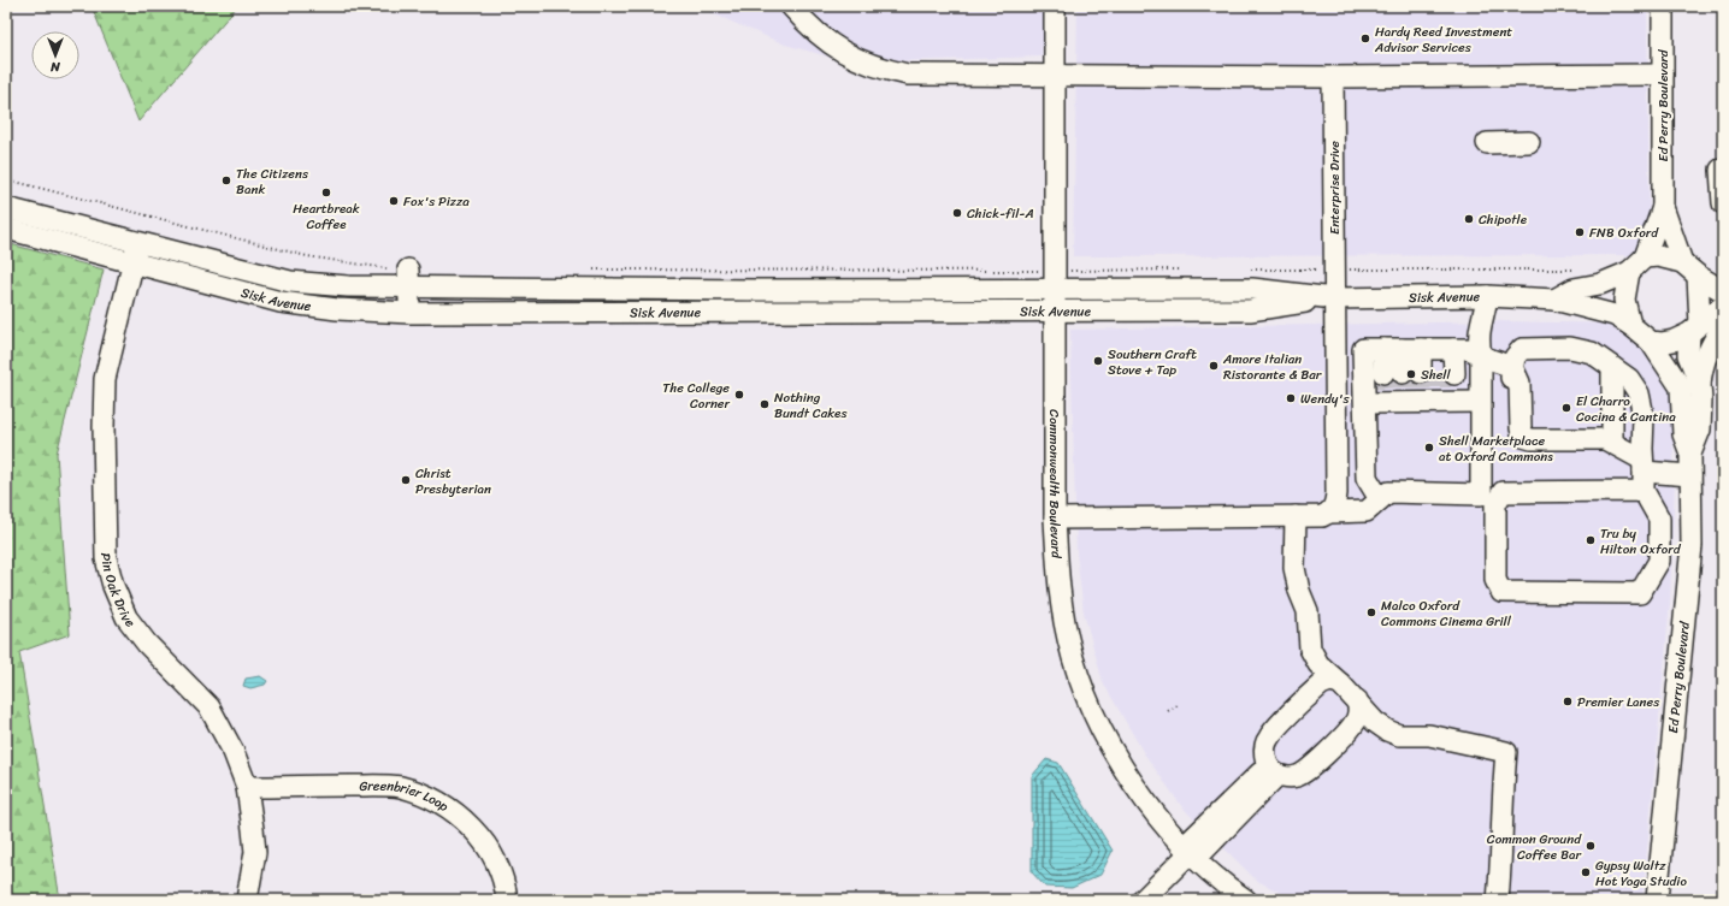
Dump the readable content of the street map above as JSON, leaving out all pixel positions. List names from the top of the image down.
{
  "streets": {
    "street": [
      "Ed Perry Boulevard",
      "Enterprise Drive",
      "Sisk Avenue",
      "Commonwealth Boulevard",
      "Pin Oak Drive",
      "Greenbrier Loop"
    ]
  },
  "crossings": [
    ["Ed Perry Boulevard", "Sisk Avenue"],
    ["Enterprise Drive", "Sisk Avenue"],
    ["Sisk Avenue", "Commonwealth Boulevard"],
    ["Sisk Avenue", "Pin Oak Drive"],
    ["Pin Oak Drive", "Greenbrier Loop"]
  ],
  "places": [
    "Hardy Reed Investment Advisor Services",
    "The Citizens Bank",
    "Heartbreak Coffee",
    "Fox's Pizza",
    "Chick-fil-A",
    "Chipotle",
    "FNB Oxford",
    "Southern Craft Stove + Tap",
    "Amore Italian Ristorante & Bar",
    "Shell",
    "The College Corner",
    "Wendy's",
    "Nothing Bundt Cakes",
    "El Charro Cocina & Cantina",
    "Shell Marketplace at Oxford Commons",
    "Christ Presbyterian",
    "Tru by Hilton Oxford",
    "Malco Oxford Commons Cinema Grill",
    "Premier Lanes",
    "Common Ground Coffee Bar",
    "Gypsy Waltz Hot Yoga Studio"
  ],
  "north": "bottom"
}
